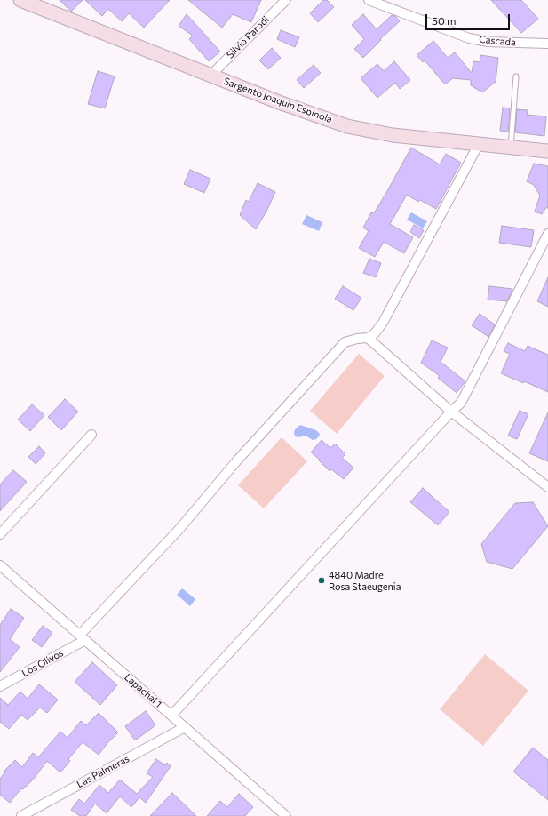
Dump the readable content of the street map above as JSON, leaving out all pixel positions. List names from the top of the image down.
{
  "streets": {
    "street": [
      "Silvio Parodi",
      "Cascada",
      "Sargento Joaquin Espinola",
      "Los Olivos",
      "Lapachal 1",
      "Las Palmeras"
    ]
  },
  "crossings": [
    ["Silvio Parodi", "Sargento Joaquin Espinola"],
    ["Los Olivos", "Lapachal 1"],
    ["Lapachal 1", "Las Palmeras"]
  ],
  "places": ["4840 Madre Rosa Staeugenia"],
  "scale_bar": "50 m"
}
